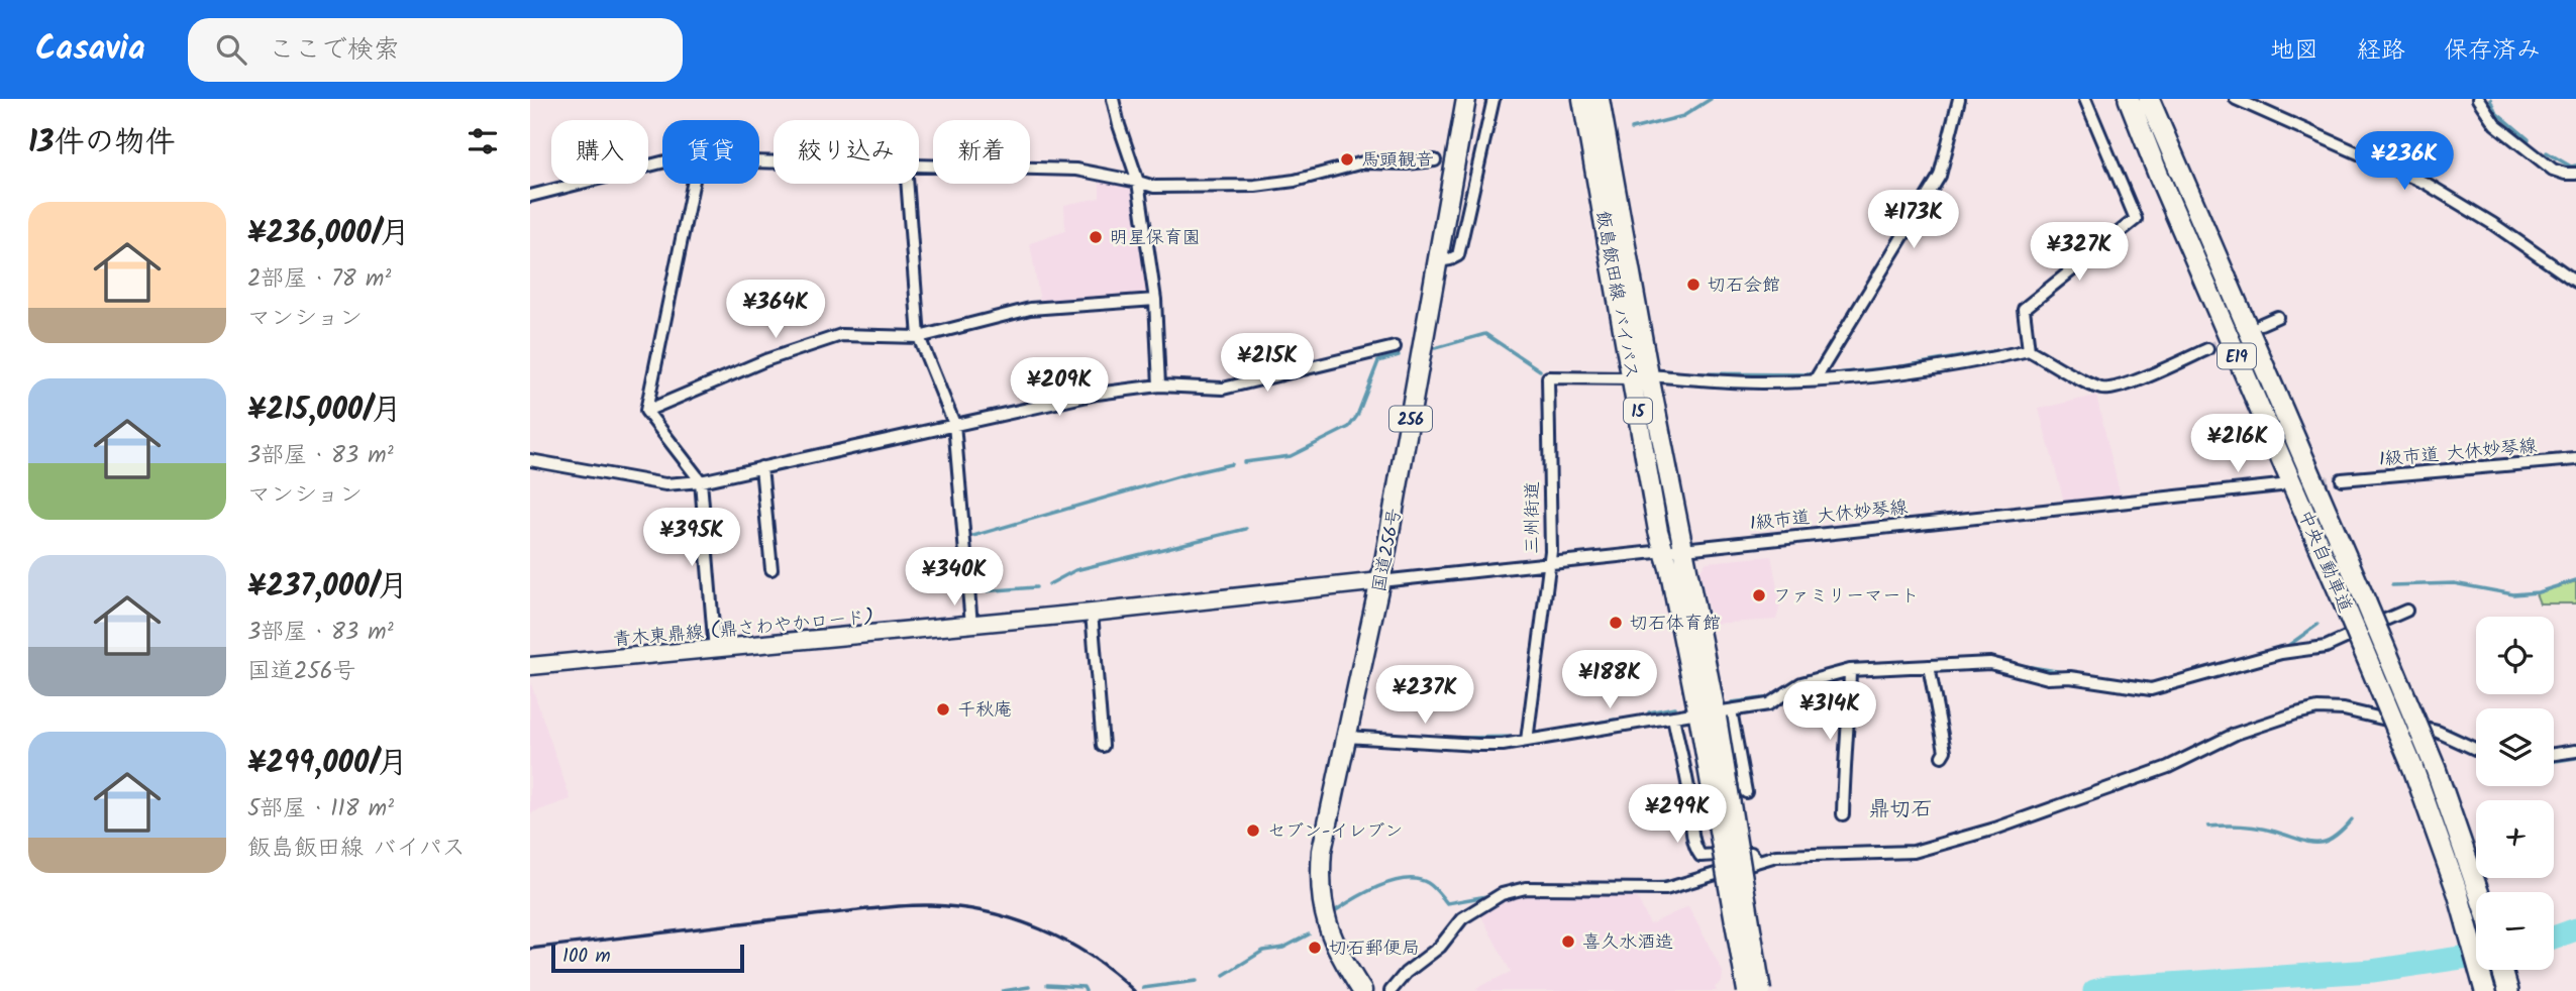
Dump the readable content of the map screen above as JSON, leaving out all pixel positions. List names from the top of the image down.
{
  "streets": {
    "highway": ["E19", "中央自動車道"],
    "main road": [
      "飯島飯田線 バイパス",
      "15",
      "256",
      "国道256号",
      "青木東鼎線 (鼎さわやかロード)"
    ],
    "street": ["1級市道 大休妙琴線", "三州街道"]
  },
  "crossings": [
    ["飯島飯田線 バイパス", "1級市道 大休妙琴線"],
    ["飯島飯田線 バイパス", "三州街道"],
    ["1級市道 大休妙琴線", "三州街道"],
    ["1級市道 大休妙琴線", "国道256号"],
    ["1級市道 大休妙琴線", "青木東鼎線 (鼎さわやかロード)"],
    ["国道256号", "青木東鼎線 (鼎さわやかロード)"]
  ],
  "districts": ["鼎切石"],
  "places": [
    "馬頭観音",
    "明星保育園",
    "切石会館",
    "ファミリーマート",
    "切石体育館",
    "千秋庵",
    "セブン-イレブン",
    "喜久水酒造",
    "切石郵便局"
  ],
  "scale_bar": "100 m",
  "page": {
    "header": "Casavia",
    "search": "ここで検索",
    "nav": ["地図", "経路", "保存済み"],
    "heading": "13件の物件",
    "chip": [
      "購入",
      "賃貸",
      "絞り込み",
      "新着"
    ],
    "price": [
      "¥236K",
      "¥173K",
      "¥327K",
      "¥364K",
      "¥215K",
      "¥209K",
      "¥216K",
      "¥395K",
      "¥340K",
      "¥188K",
      "¥237K",
      "¥314K",
      "¥299K"
    ],
    "list": [
      {
        "name": "¥236,000/月",
        "note": "2部屋 · 78 m² · マンション"
      },
      {
        "name": "¥215,000/月",
        "note": "3部屋 · 83 m² · マンション"
      },
      {
        "name": "¥237,000/月",
        "note": "3部屋 · 83 m² · 国道256号"
      },
      {
        "name": "¥299,000/月",
        "note": "5部屋 · 118 m² · 飯島飯田線 バイパス"
      }
    ],
    "map_buttons": ["+", "−"],
    "scale": "100 m"
  }
}
